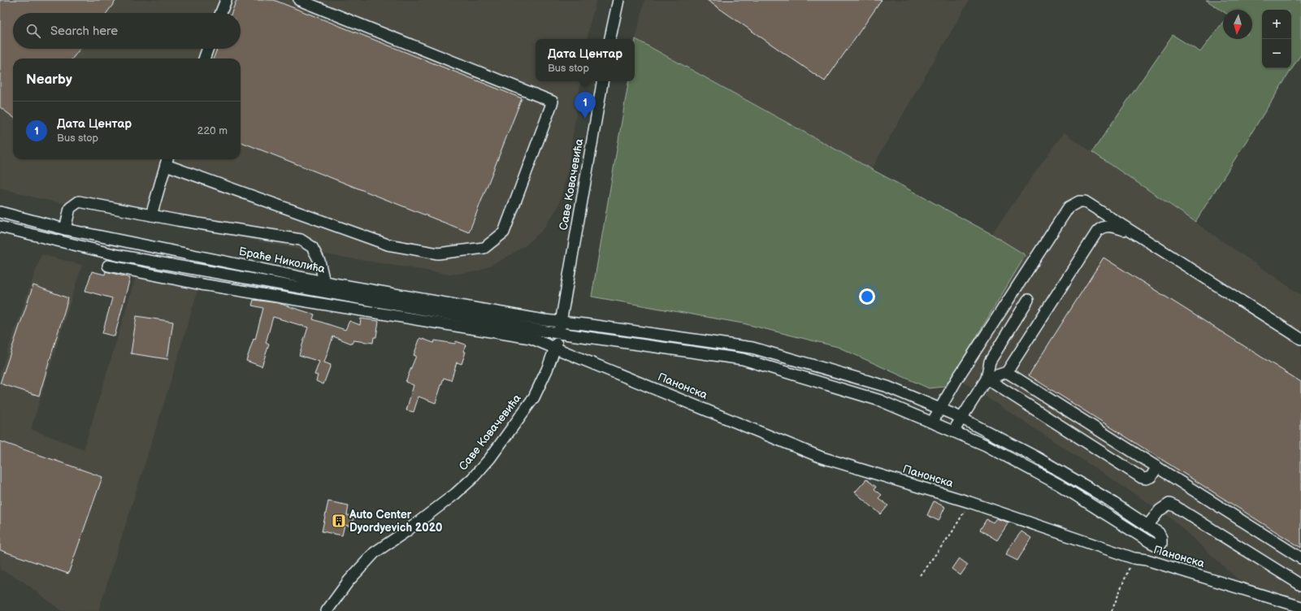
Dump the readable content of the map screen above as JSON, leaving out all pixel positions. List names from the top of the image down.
{
  "streets": {
    "street": ["Саве Ковачевића", "Браће Николића", "Панонска"]
  },
  "crossings": [
    ["Саве Ковачевића", "Браће Николића"],
    ["Саве Ковачевића", "Панонска"]
  ],
  "places": {
    "building": ["Auto Center Dyordyevich 2020"]
  },
  "north": "bottom",
  "page": {
    "map_buttons": ["+", "−"],
    "search": "Search here",
    "popup": ["Дата Центар", "Bus stop"],
    "heading": "Nearby",
    "pins": "1",
    "list": [
      {
        "mark": "1",
        "name": "Дата Центар",
        "note": "Bus stop",
        "value": "220 m"
      }
    ]
  }
}
